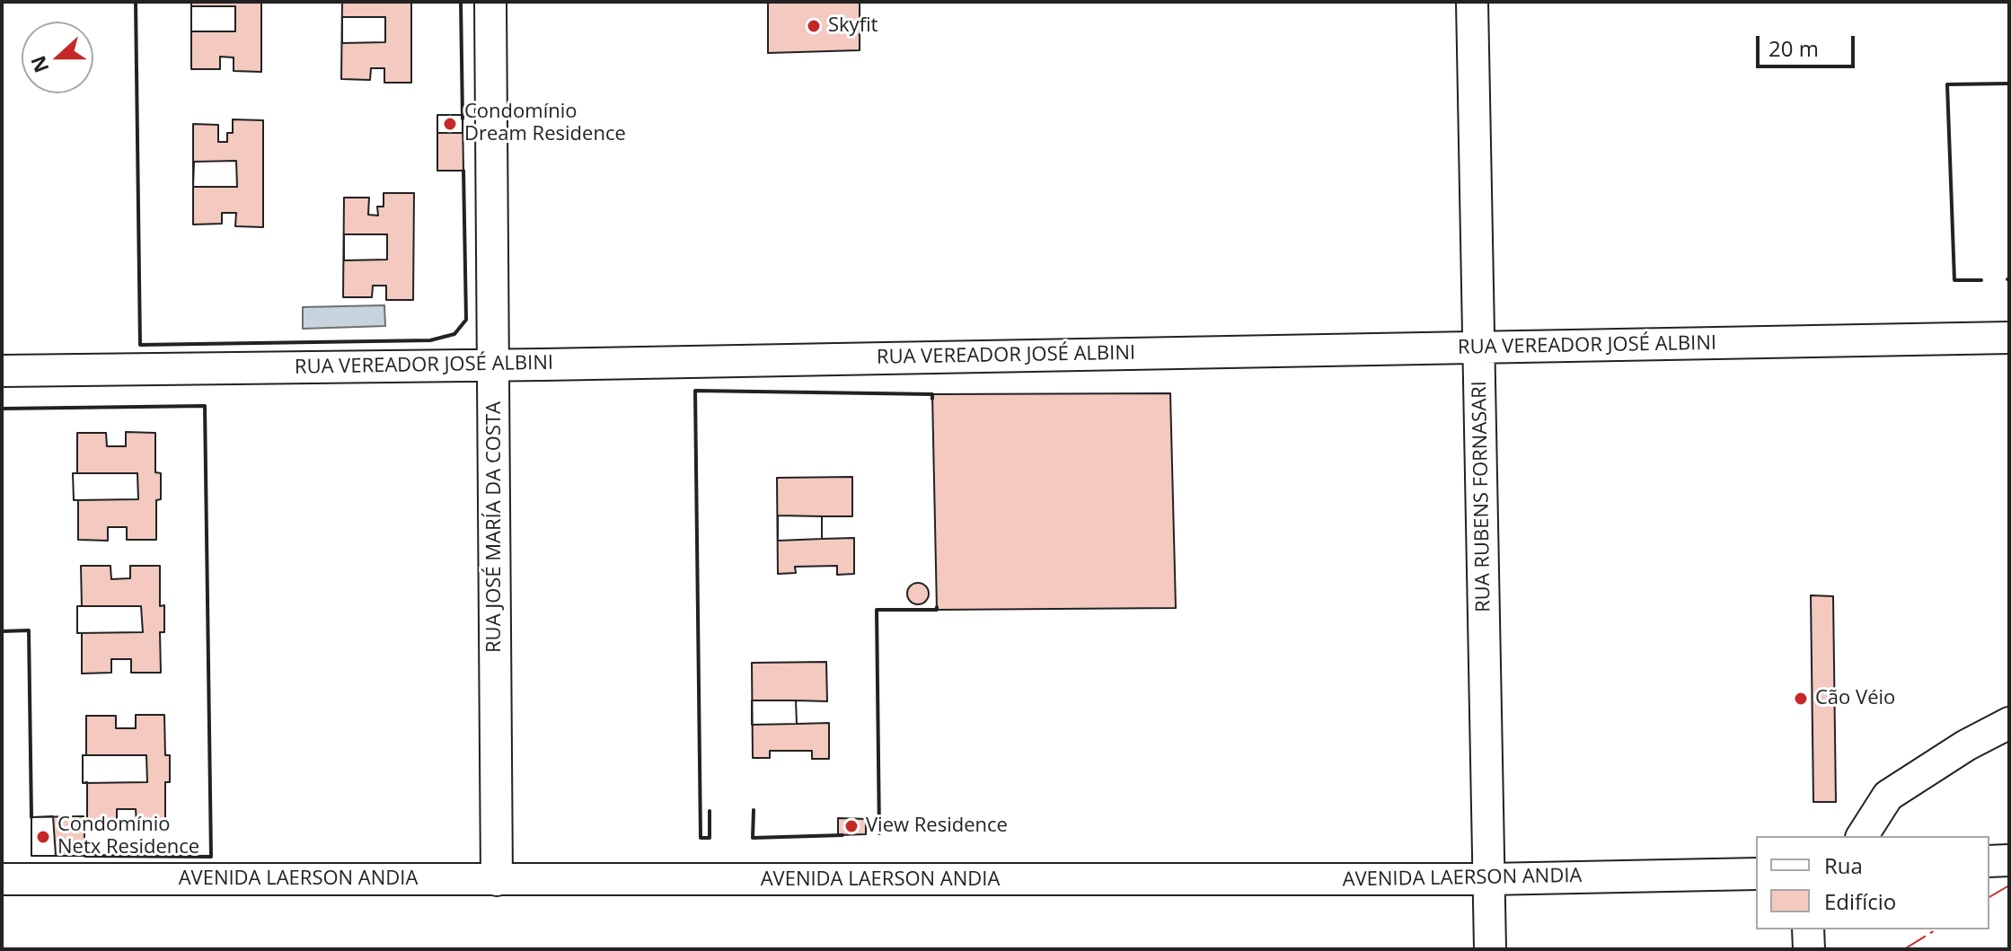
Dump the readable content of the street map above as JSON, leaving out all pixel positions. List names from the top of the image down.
{
  "streets": {
    "street": [
      "RUA VEREADOR JOSÉ ALBINI",
      "RUA RUBENS FORNASARI",
      "RUA JOSÉ MARÍA DA COSTA",
      "AVENIDA LAERSON ANDIA"
    ]
  },
  "crossings": [
    ["RUA VEREADOR JOSÉ ALBINI", "RUA RUBENS FORNASARI"],
    ["RUA VEREADOR JOSÉ ALBINI", "RUA JOSÉ MARÍA DA COSTA"],
    ["RUA RUBENS FORNASARI", "AVENIDA LAERSON ANDIA"],
    ["RUA JOSÉ MARÍA DA COSTA", "AVENIDA LAERSON ANDIA"]
  ],
  "places": [
    "Skyfit",
    "Condomínio Dream Residence",
    "Cão Véio",
    "View Residence",
    "Condomínio Netx Residence"
  ],
  "legend": ["Rua", "Edifício"],
  "scale_bar": "20 m",
  "north": "left"
}
